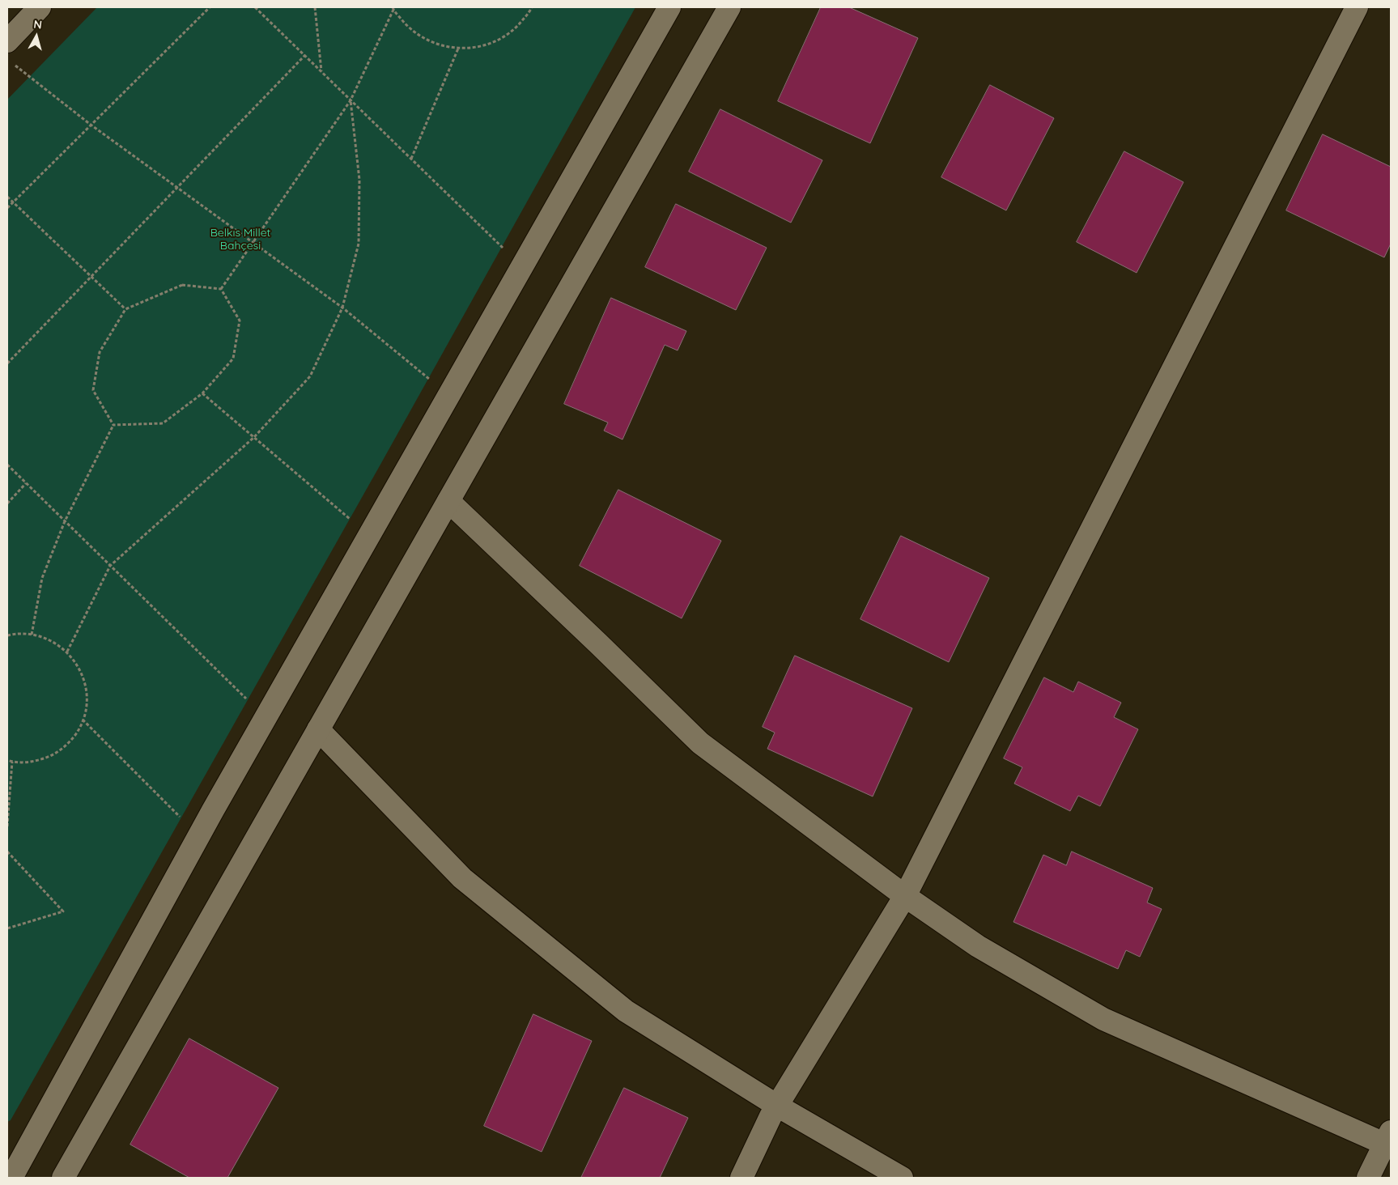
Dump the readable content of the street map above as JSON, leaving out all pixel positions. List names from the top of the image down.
{
  "parks": ["Belkıs Millet Bahçesi"],
  "north": "top"
}
